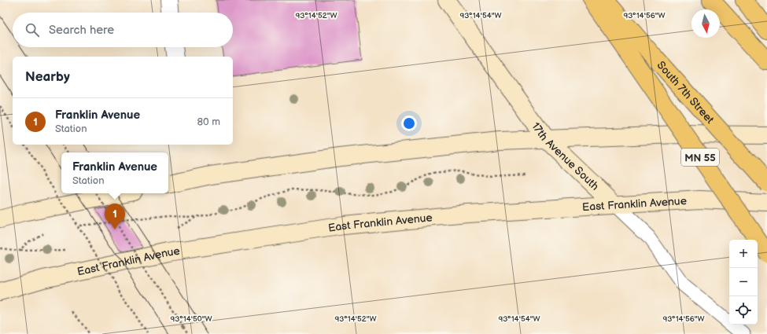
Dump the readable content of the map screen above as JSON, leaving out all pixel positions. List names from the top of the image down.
{
  "streets": {
    "highway": ["South 7th Street", "MN 55"],
    "main road": ["17th Avenue South", "East Franklin Avenue"]
  },
  "crossings": [
    ["17th Avenue South", "East Franklin Avenue"]
  ],
  "north": "bottom",
  "page": {
    "search": "Search here",
    "heading": "Nearby",
    "list": [
      {
        "mark": "1",
        "name": "Franklin Avenue",
        "note": "Station",
        "value": "80 m"
      }
    ],
    "popup": ["Franklin Avenue", "Station"],
    "pins": "1",
    "map_buttons": ["+", "−"]
  },
  "coordinates": [
    "93°14'52\"W",
    "93°14'54\"W",
    "93°14'56\"W",
    "93°14'50\"W"
  ]
}
